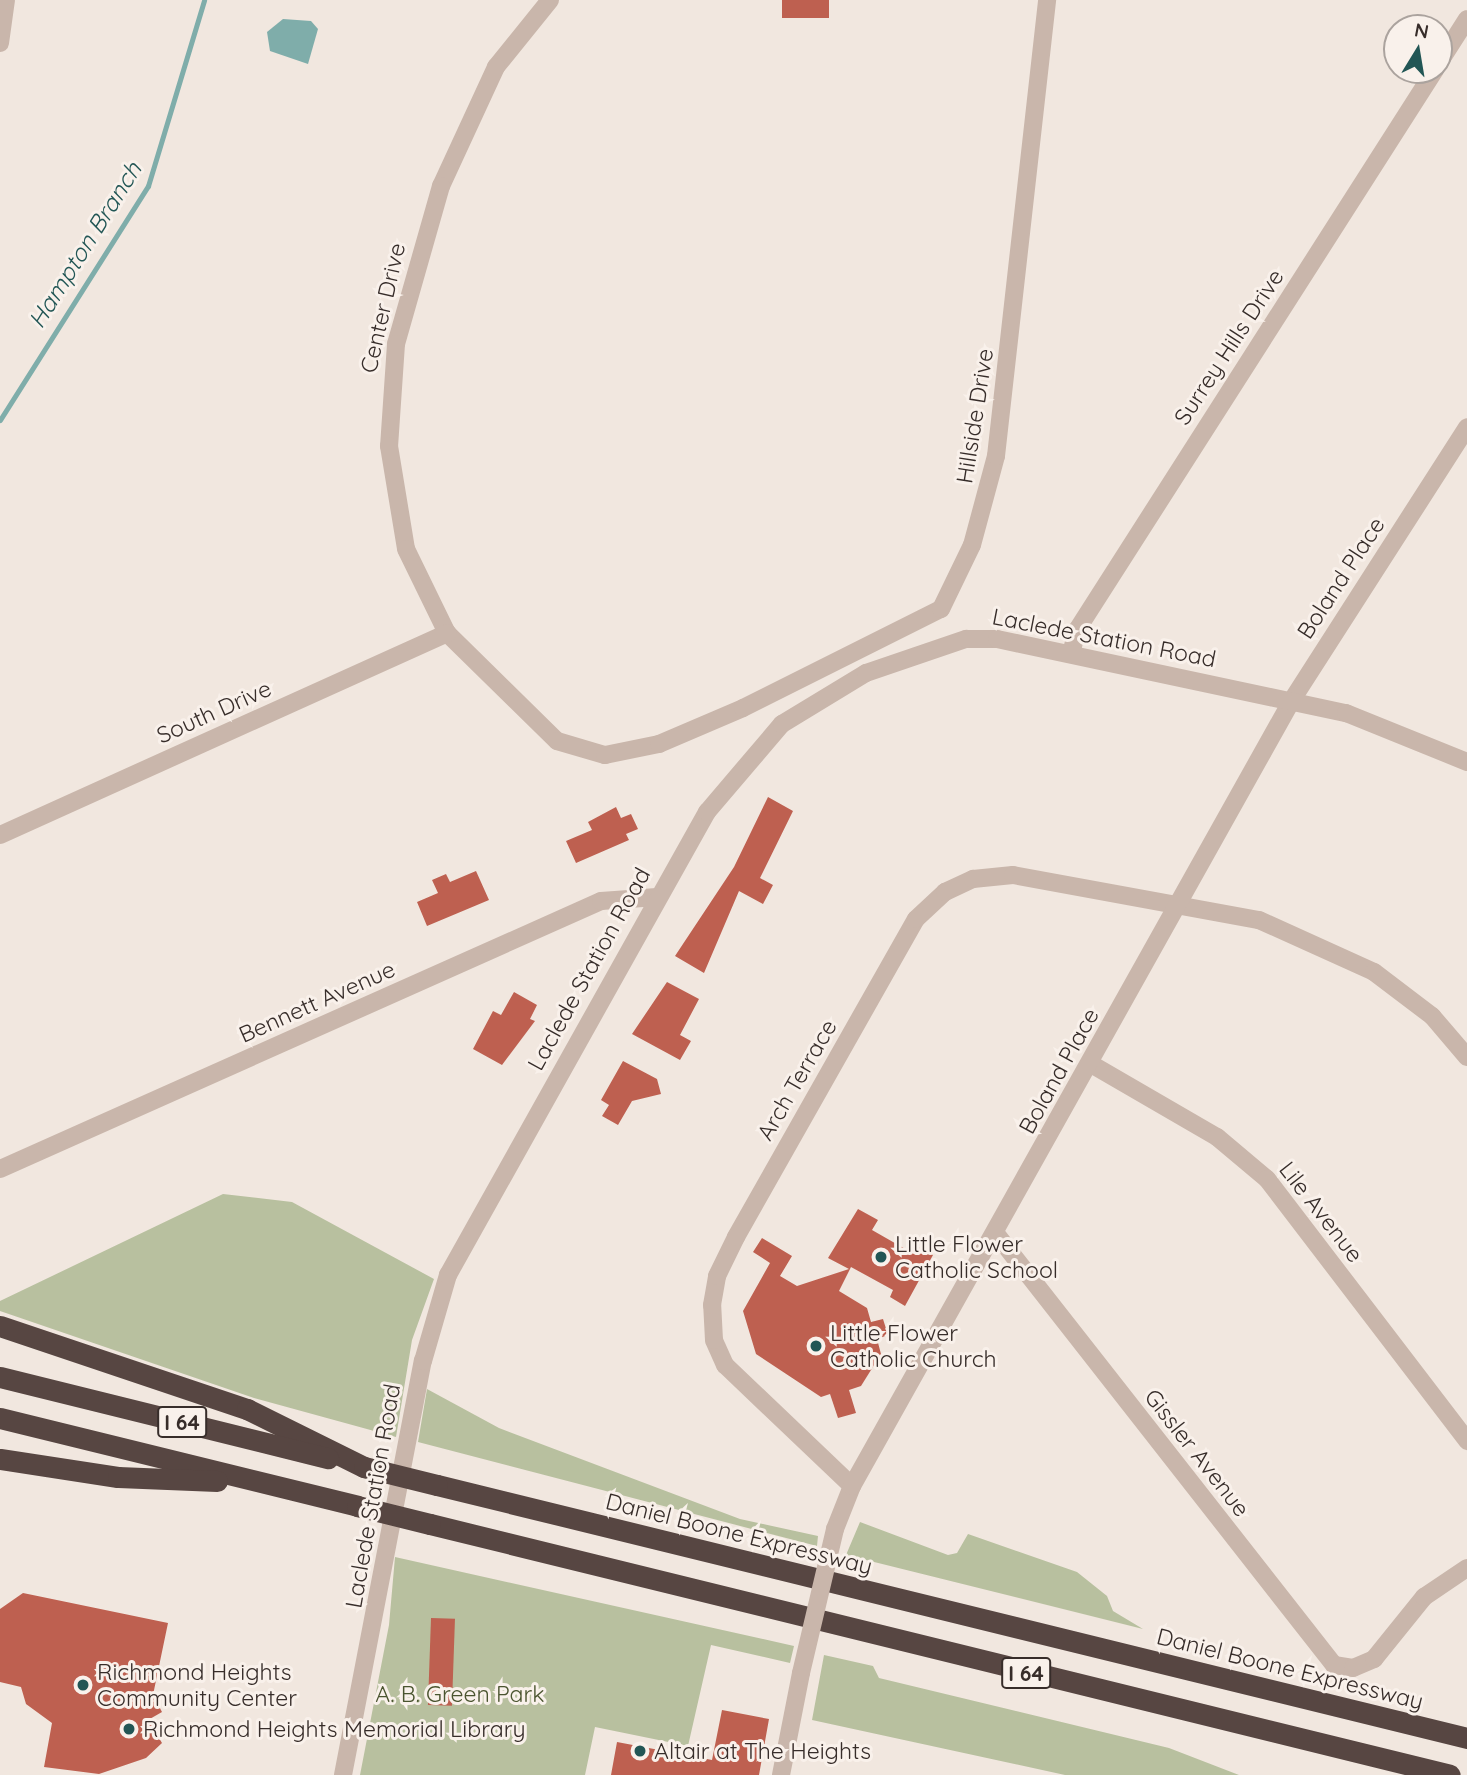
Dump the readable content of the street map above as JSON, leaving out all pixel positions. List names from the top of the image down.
{
  "streets": {
    "highway": ["I 64", "Daniel Boone Expressway"],
    "street": [
      "Center Drive",
      "Surrey Hills Drive",
      "Hillside Drive",
      "Boland Place",
      "Laclede Station Road",
      "South Drive",
      "Bennett Avenue",
      "Arch Terrace",
      "Lile Avenue",
      "Gissler Avenue"
    ]
  },
  "crossings": [
    ["Center Drive", "Hillside Drive"],
    ["Center Drive", "South Drive"],
    ["Surrey Hills Drive", "Laclede Station Road"],
    ["Boland Place", "Laclede Station Road"],
    ["Boland Place", "Arch Terrace"],
    ["Boland Place", "Lile Avenue"],
    ["Boland Place", "Gissler Avenue"],
    ["Laclede Station Road", "Bennett Avenue"]
  ],
  "water": ["Hampton Branch"],
  "parks": ["A. B. Green Park"],
  "places": [
    "Little Flower Catholic School",
    "Little Flower Catholic Church",
    "Richmond Heights Community Center",
    "Richmond Heights Memorial Library",
    "Altair at The Heights"
  ],
  "north": "top"
}
